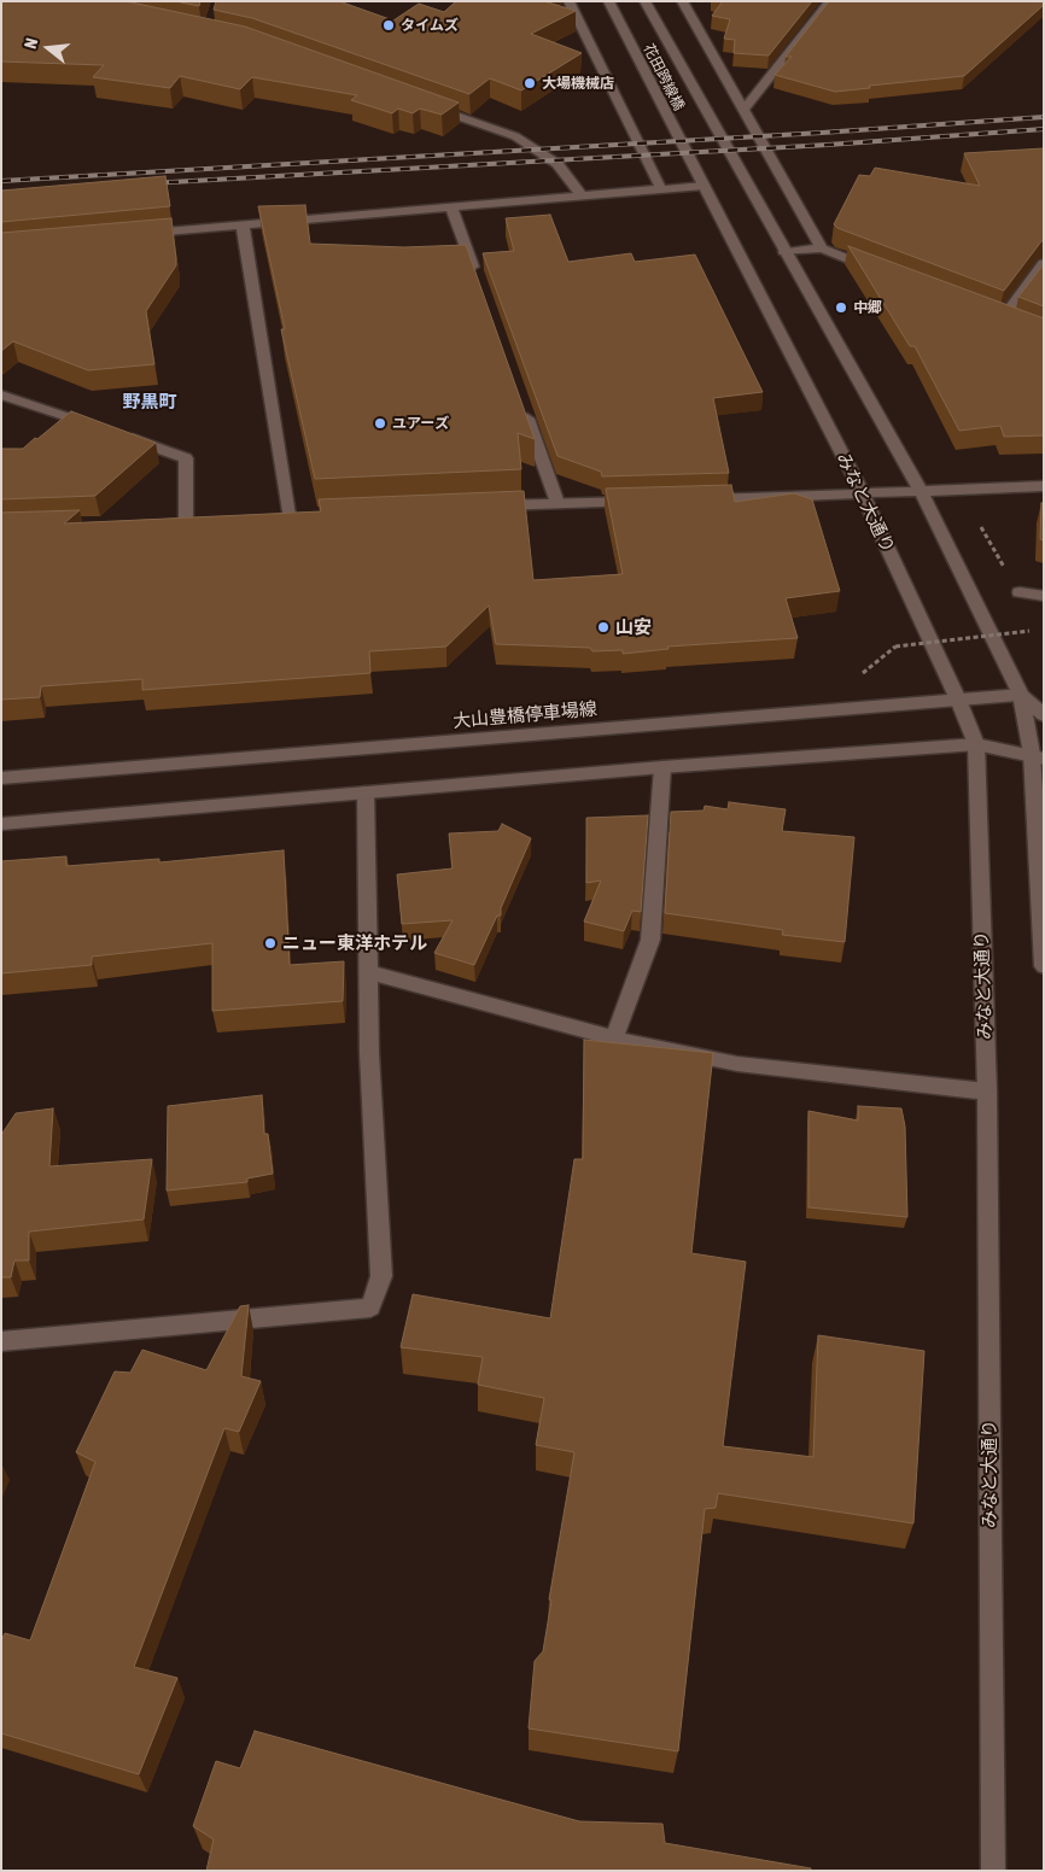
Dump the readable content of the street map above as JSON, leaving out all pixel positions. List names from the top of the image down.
{
  "streets": {
    "street": ["花田跨線橋", "みなと大通り", "大山豊橋停車場線"]
  },
  "crossings": [
    ["花田跨線橋", "みなと大通り"],
    ["みなと大通り", "大山豊橋停車場線"]
  ],
  "districts": ["野黒町"],
  "places": [
    "タイムズ",
    "大場機械店",
    "中郷",
    "ユアーズ",
    "山安",
    "ニュー東洋ホテル"
  ],
  "north": "left"
}
